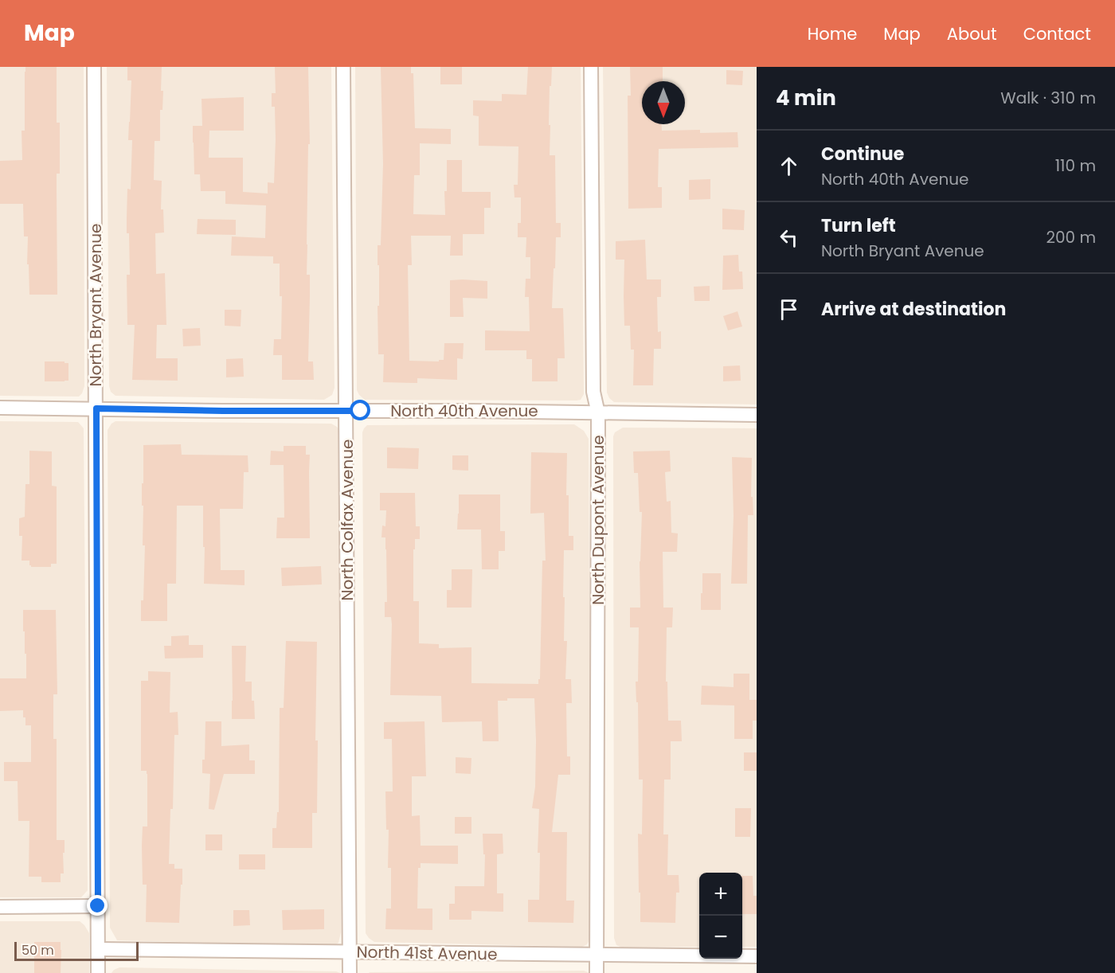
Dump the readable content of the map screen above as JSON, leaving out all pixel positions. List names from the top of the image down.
{
  "streets": {
    "street": [
      "North Bryant Avenue",
      "North 40th Avenue",
      "North Colfax Avenue",
      "North Dupont Avenue",
      "North 41st Avenue"
    ]
  },
  "crossings": [
    ["North Bryant Avenue", "North 40th Avenue"],
    ["North Bryant Avenue", "North 41st Avenue"],
    ["North 40th Avenue", "North Colfax Avenue"],
    ["North 40th Avenue", "North Dupont Avenue"],
    ["North Colfax Avenue", "North 41st Avenue"],
    ["North Dupont Avenue", "North 41st Avenue"]
  ],
  "scale_bar": "50 m",
  "north": "bottom",
  "page": {
    "header": "Map",
    "nav": [
      "Home",
      "Map",
      "About",
      "Contact"
    ],
    "heading": ["4 min", "Walk · 310 m"],
    "list": [
      ["Continue", "North 40th Avenue", "110 m"],
      ["Turn left", "North Bryant Avenue", "200 m"],
      "Arrive at destination"
    ],
    "map_buttons": ["+", "−"],
    "scale": "50 m"
  }
}
